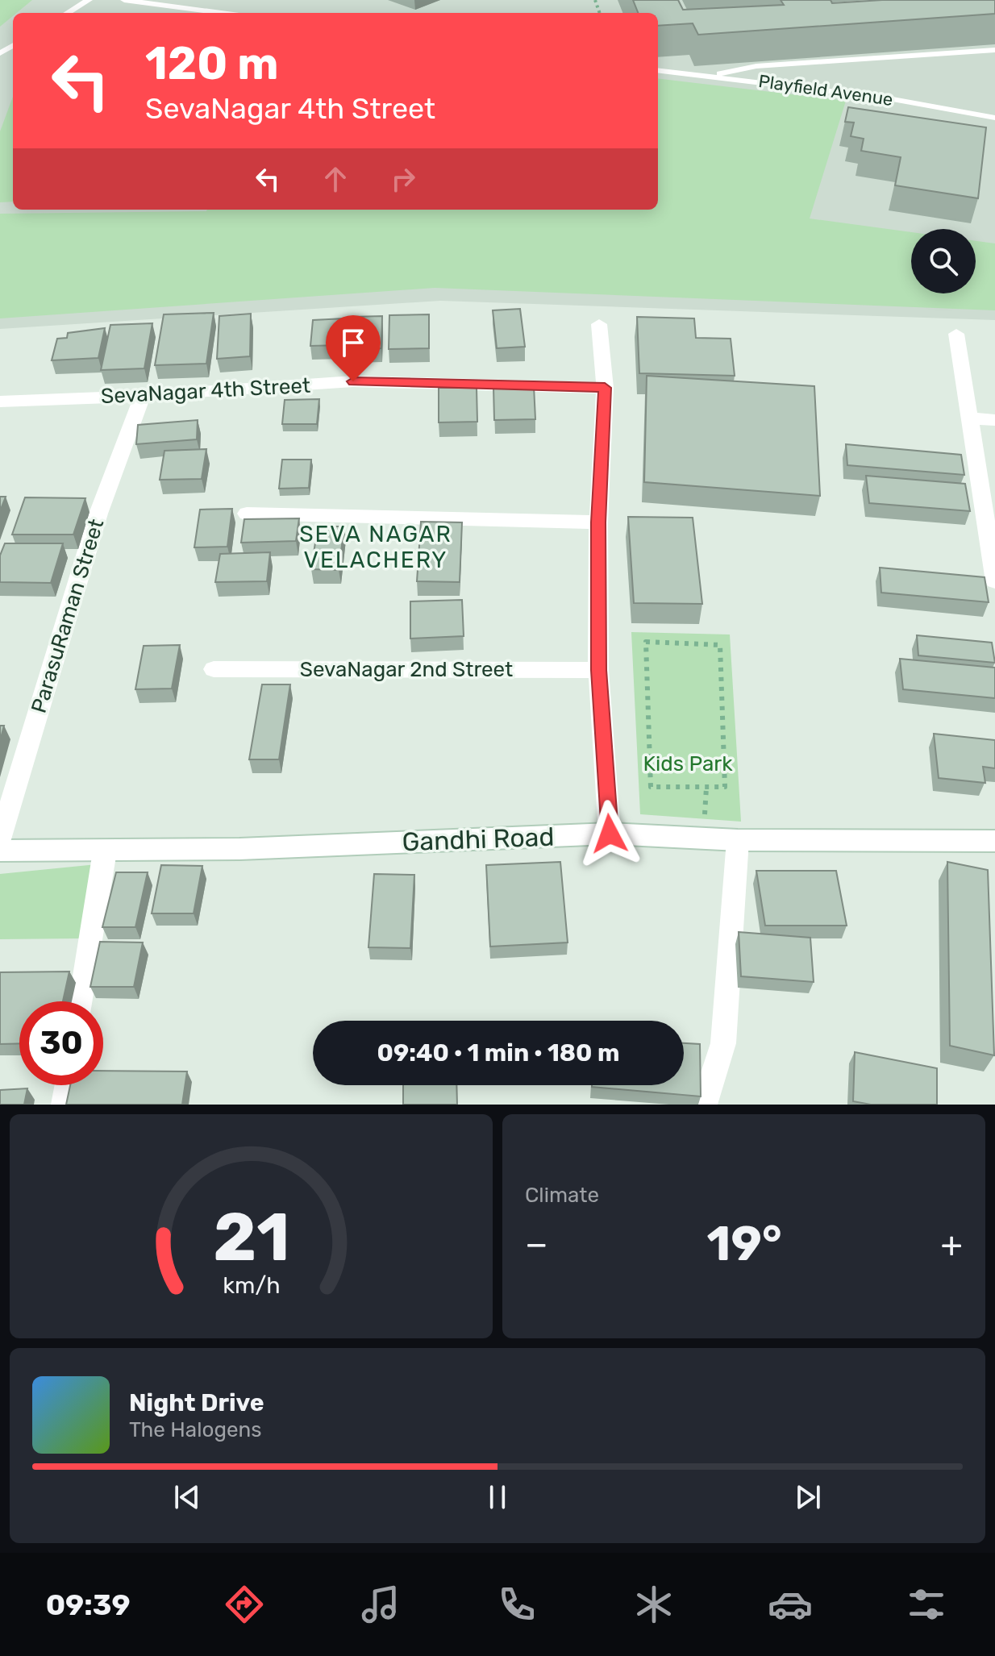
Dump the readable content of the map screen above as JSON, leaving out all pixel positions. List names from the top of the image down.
{
  "streets": {
    "street": [
      "SevaNagar 4th Street",
      "ParasuRaman Street",
      "SevaNagar 2nd Street",
      "Gandhi Road"
    ],
    "lane": ["Playfield Avenue"]
  },
  "crossings": [
    ["SevaNagar 4th Street", "ParasuRaman Street"]
  ],
  "districts": ["SEVA NAGAR VELACHERY"],
  "parks": ["Kids Park"],
  "page": {
    "turn": ["120 m", "SevaNagar 4th Street"],
    "limit": "30",
    "trip": "09:40 · 1 min · 180 m",
    "tile": "Climate",
    "heat": ["−", "19°", "+"],
    "song": ["Night Drive", "The Halogens"],
    "tabs": "09:39",
    "gauge": ["21", "km/h"]
  }
}
